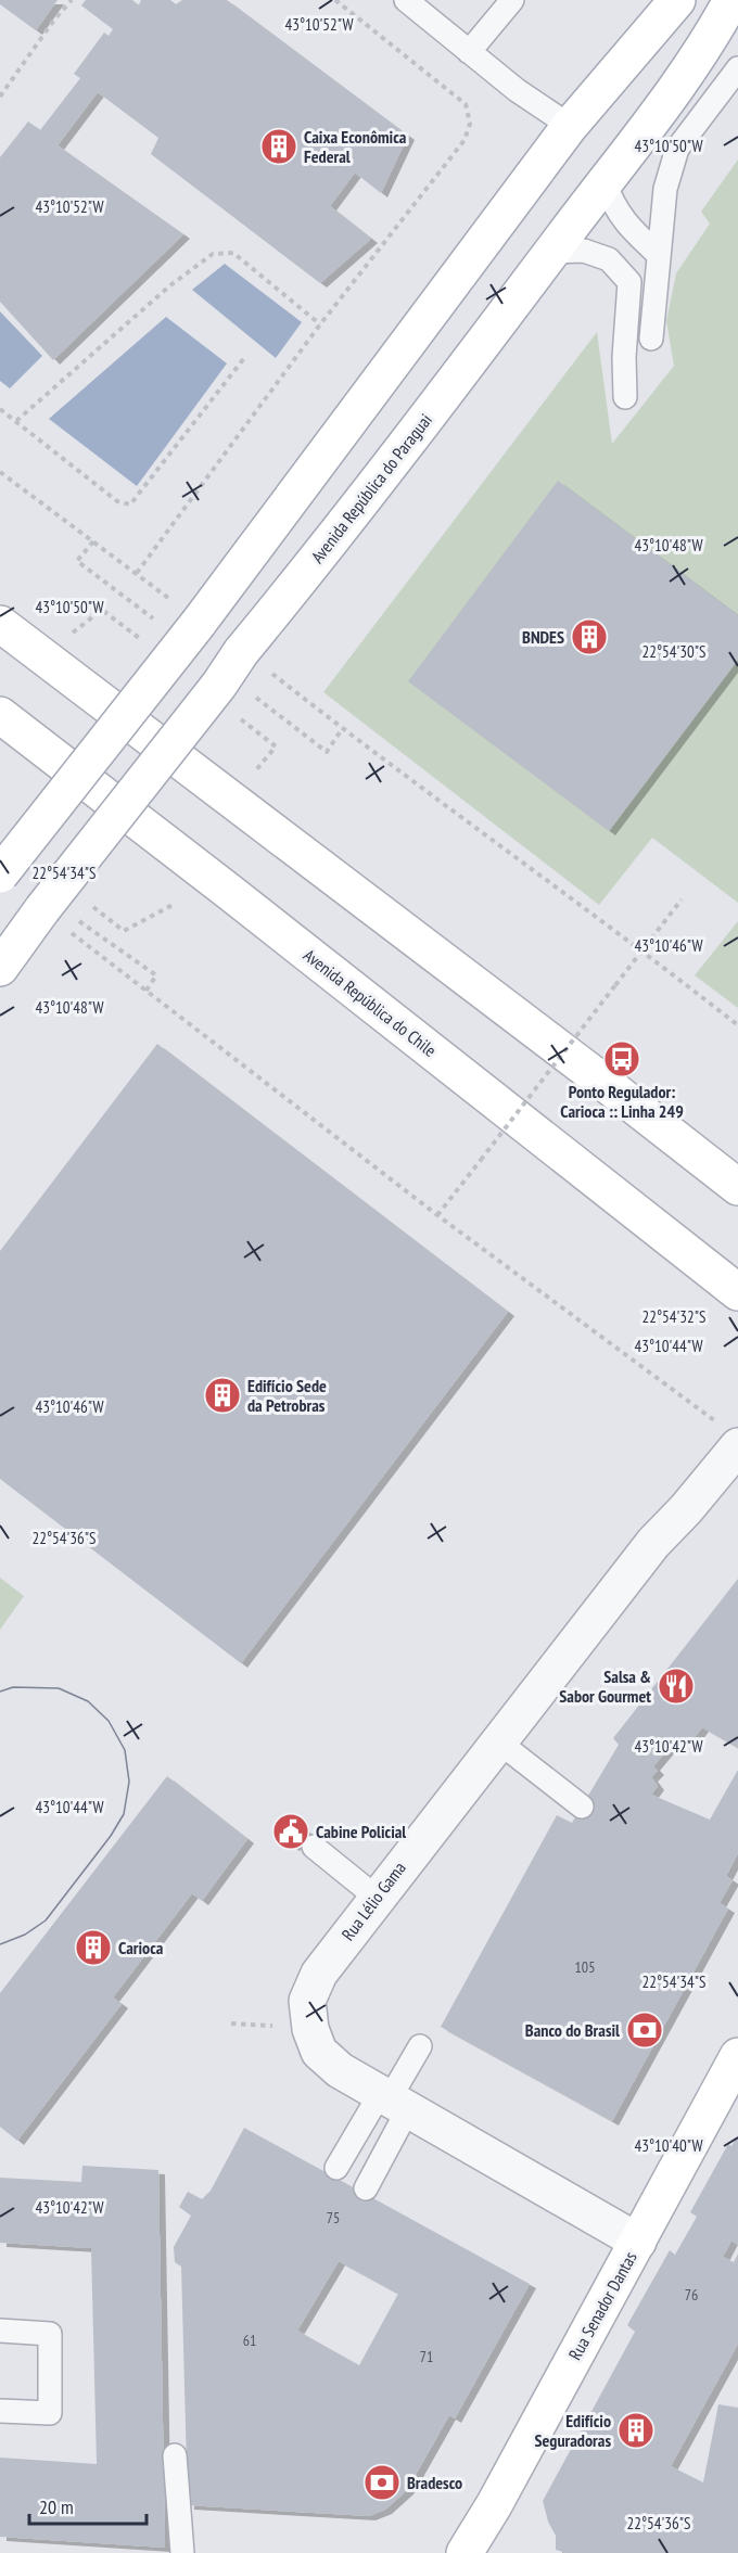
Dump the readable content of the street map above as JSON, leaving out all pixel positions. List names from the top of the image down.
{
  "streets": {
    "main road": ["Avenida República do Paraguai", "Avenida República do Chile", "Rua Senador Dantas"],
    "street": ["Rua Lélio Gama"]
  },
  "crossings": [
    ["Rua Lélio Gama", "Rua Senador Dantas"]
  ],
  "places": {
    "building": [
      "Caixa Econômica Federal",
      "BNDES",
      "Edifício Sede da Petrobras",
      "Carioca",
      "Edifício Seguradoras"
    ],
    "bus stop": ["Ponto Regulador: Carioca :: Linha 249"],
    "restaurant": ["Salsa & Sabor Gourmet"],
    "public building": ["Cabine Policial"],
    "bank": ["Banco do Brasil", "Bradesco"]
  },
  "house_numbers": [
    "105",
    "75",
    "76",
    "61",
    "71"
  ],
  "scale_bar": "20 m",
  "coordinates": [
    "43°10'52\"W",
    "43°10'50\"W",
    "43°10'48\"W",
    "22°54'30\"S",
    "22°54'34\"S",
    "43°10'46\"W",
    "22°54'32\"S",
    "43°10'44\"W",
    "22°54'36\"S",
    "43°10'42\"W",
    "43°10'40\"W"
  ]
}
